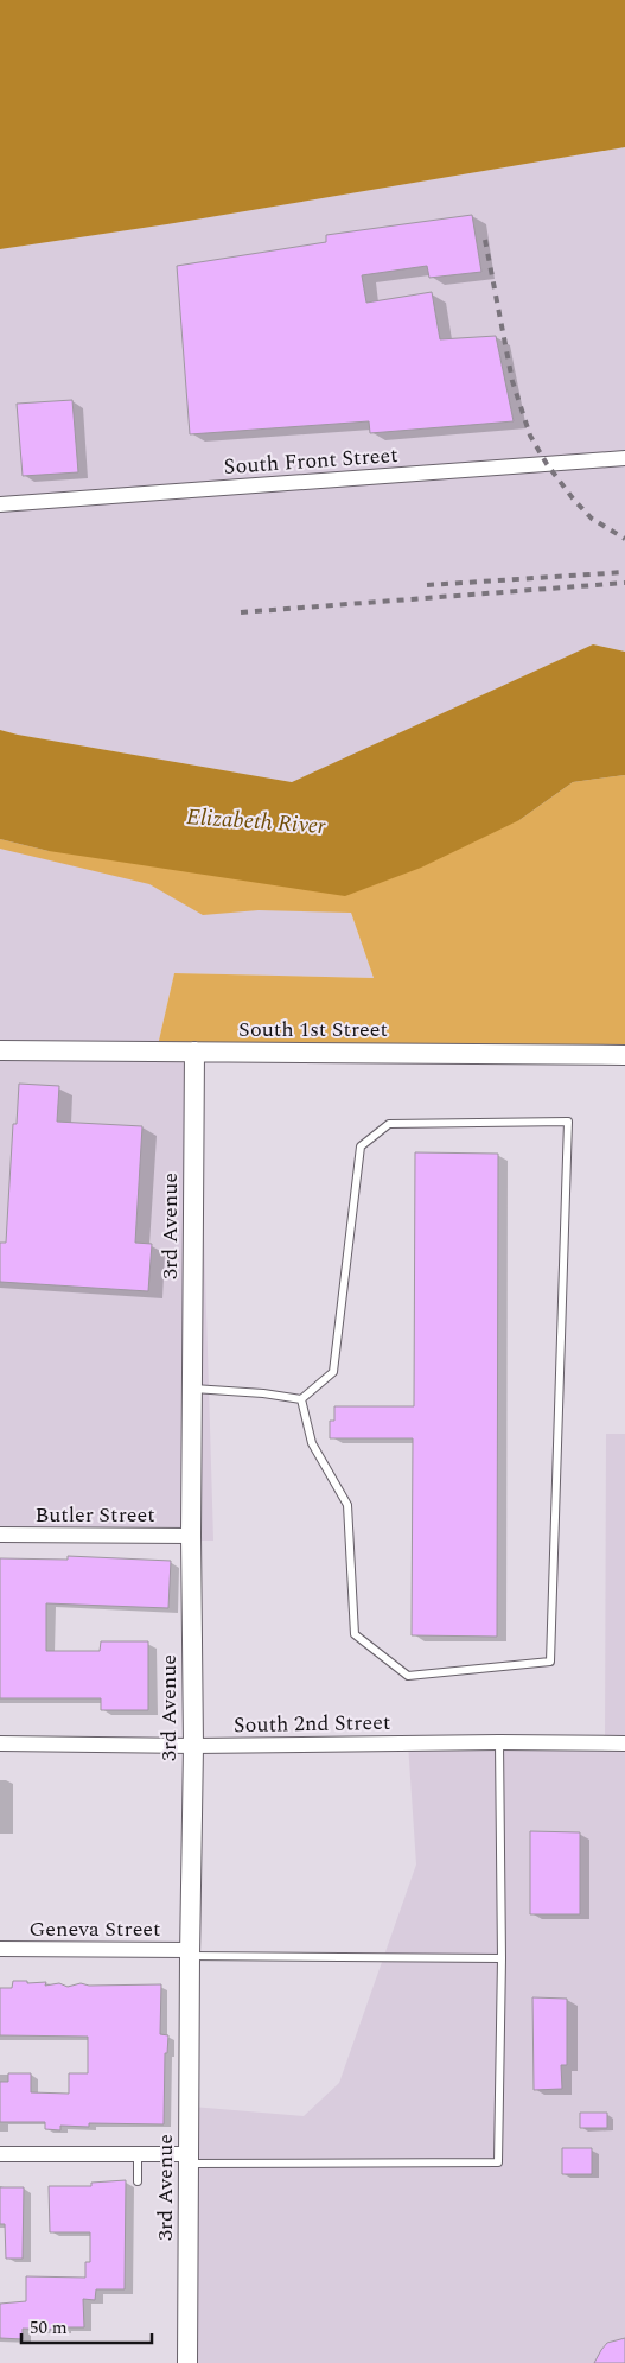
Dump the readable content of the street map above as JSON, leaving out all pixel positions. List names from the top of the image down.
{
  "streets": {
    "street": [
      "South Front Street",
      "South 1st Street",
      "3rd Avenue",
      "Butler Street",
      "South 2nd Street",
      "Geneva Street"
    ]
  },
  "crossings": [
    ["South 1st Street", "3rd Avenue"],
    ["3rd Avenue", "Butler Street"],
    ["3rd Avenue", "South 2nd Street"],
    ["3rd Avenue", "Geneva Street"]
  ],
  "water": ["Elizabeth River"],
  "scale_bar": "50 m"
}
